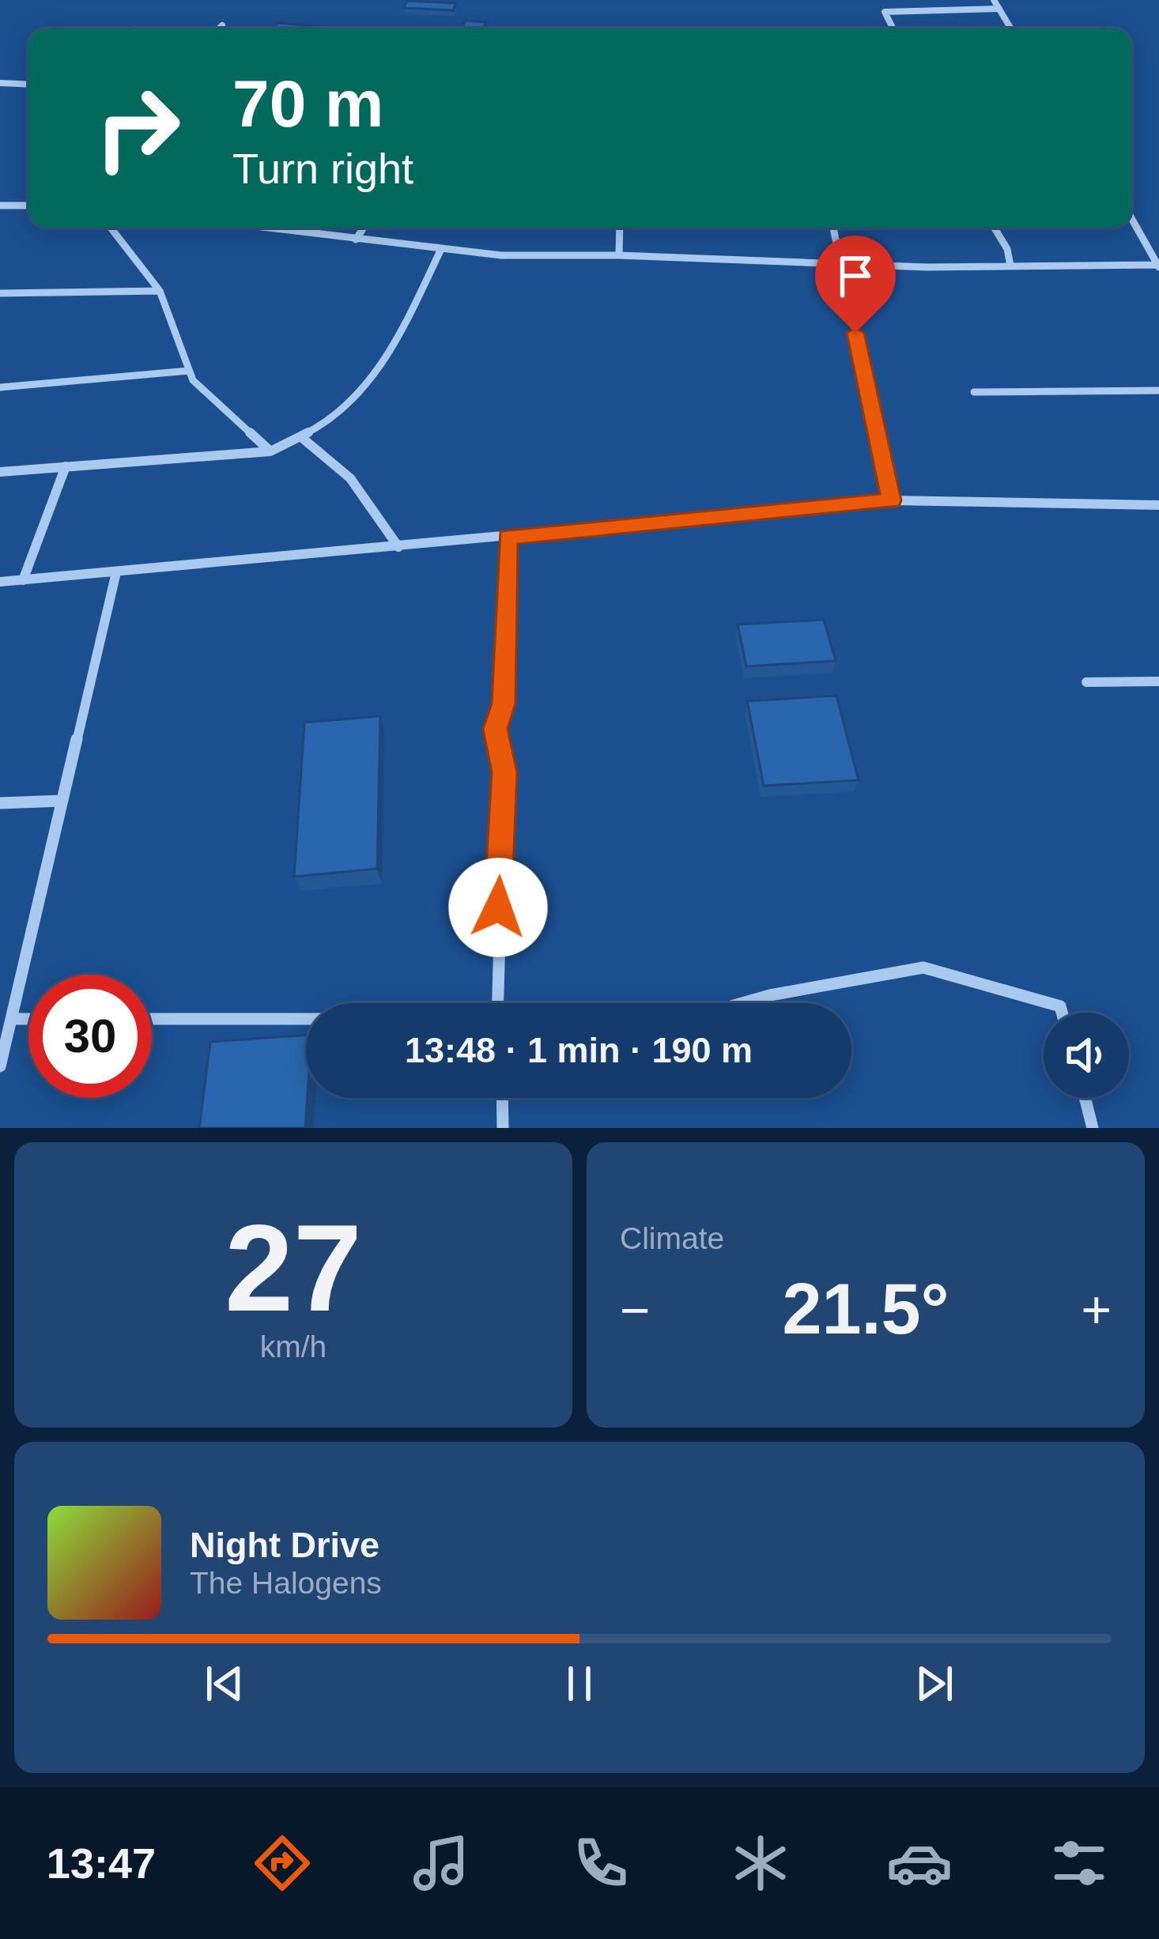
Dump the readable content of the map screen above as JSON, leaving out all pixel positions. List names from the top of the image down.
{
  "page": {
    "turn": ["70 m", "Turn right"],
    "limit": "30",
    "trip": "13:48 · 1 min · 190 m",
    "tile": [
      ["27", "km/h"],
      "Climate"
    ],
    "heat": ["−", "21.5°", "+"],
    "song": ["Night Drive", "The Halogens"],
    "tabs": "13:47"
  }
}
